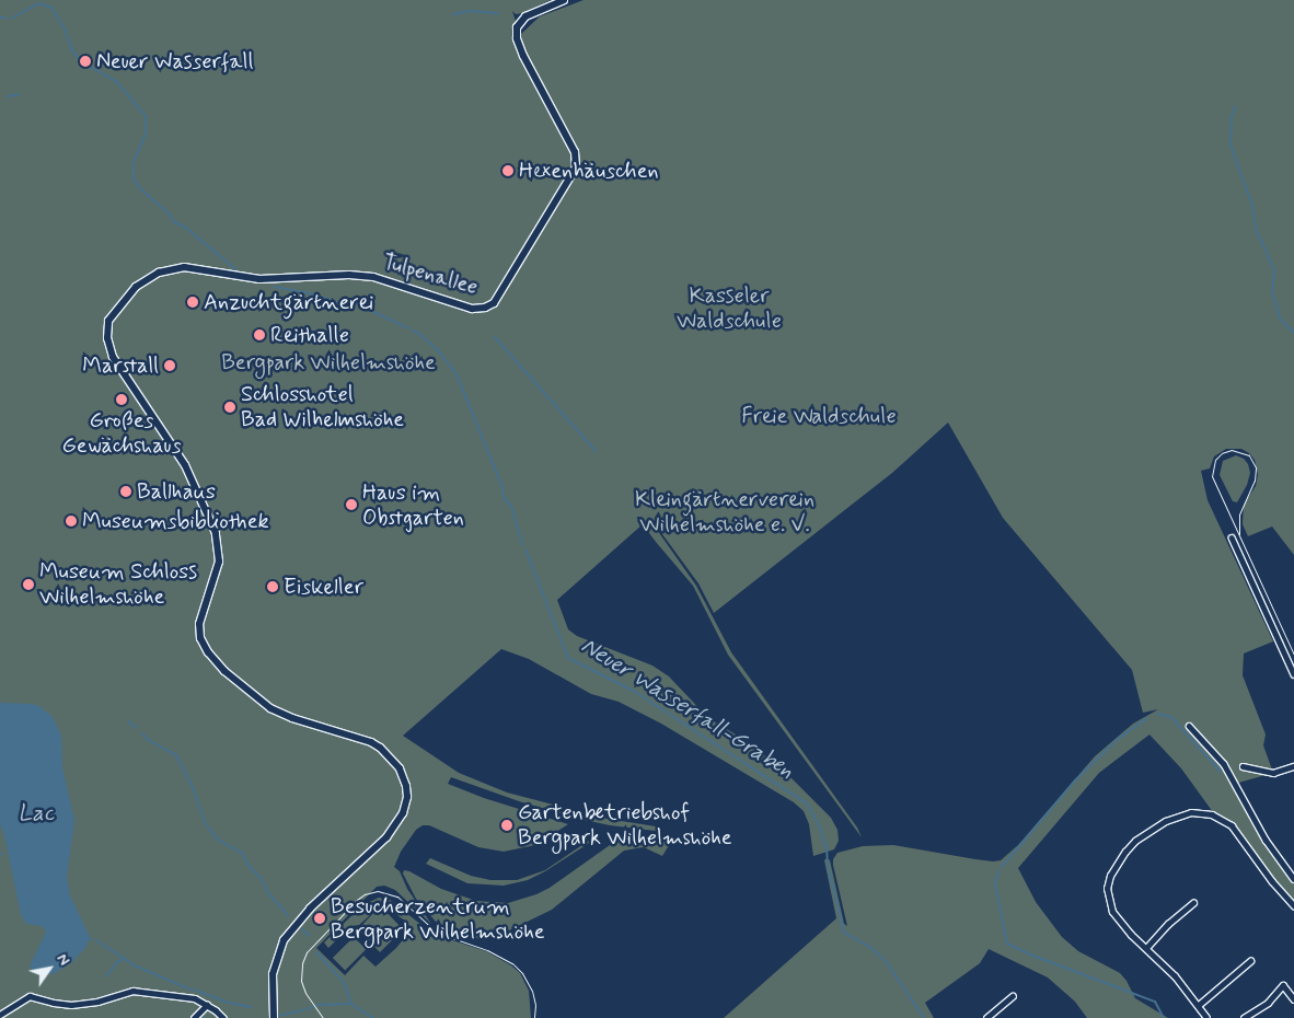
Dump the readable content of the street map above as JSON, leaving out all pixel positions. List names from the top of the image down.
{
  "streets": {
    "main road": ["Tulpenallee"]
  },
  "water": ["Neuer Wasserfall-Graben", "Lac"],
  "parks": [
    "Kasseler Waldschule",
    "Bergpark Wilhelmshöhe",
    "Freie Waldschule",
    "Kleingärtnerverein Wilhelmshöhe e. V."
  ],
  "places": [
    "Neuer Wasserfall",
    "Hexenhäuschen",
    "Anzuchtgärtnerei",
    "Reithalle",
    "Marstall",
    "Großes Gewächshaus",
    "Schlosshotel Bad Wilhelmshöhe",
    "Ballhaus",
    "Haus im Obstgarten",
    "Museumsbibliothek",
    "Museum Schloss Wilhelmshöhe",
    "Eiskeller",
    "Gartenbetriebshof Bergpark Wilhelmshöhe",
    "Besucherzentrum Bergpark Wilhelmshöhe"
  ],
  "north": "top right"
}
